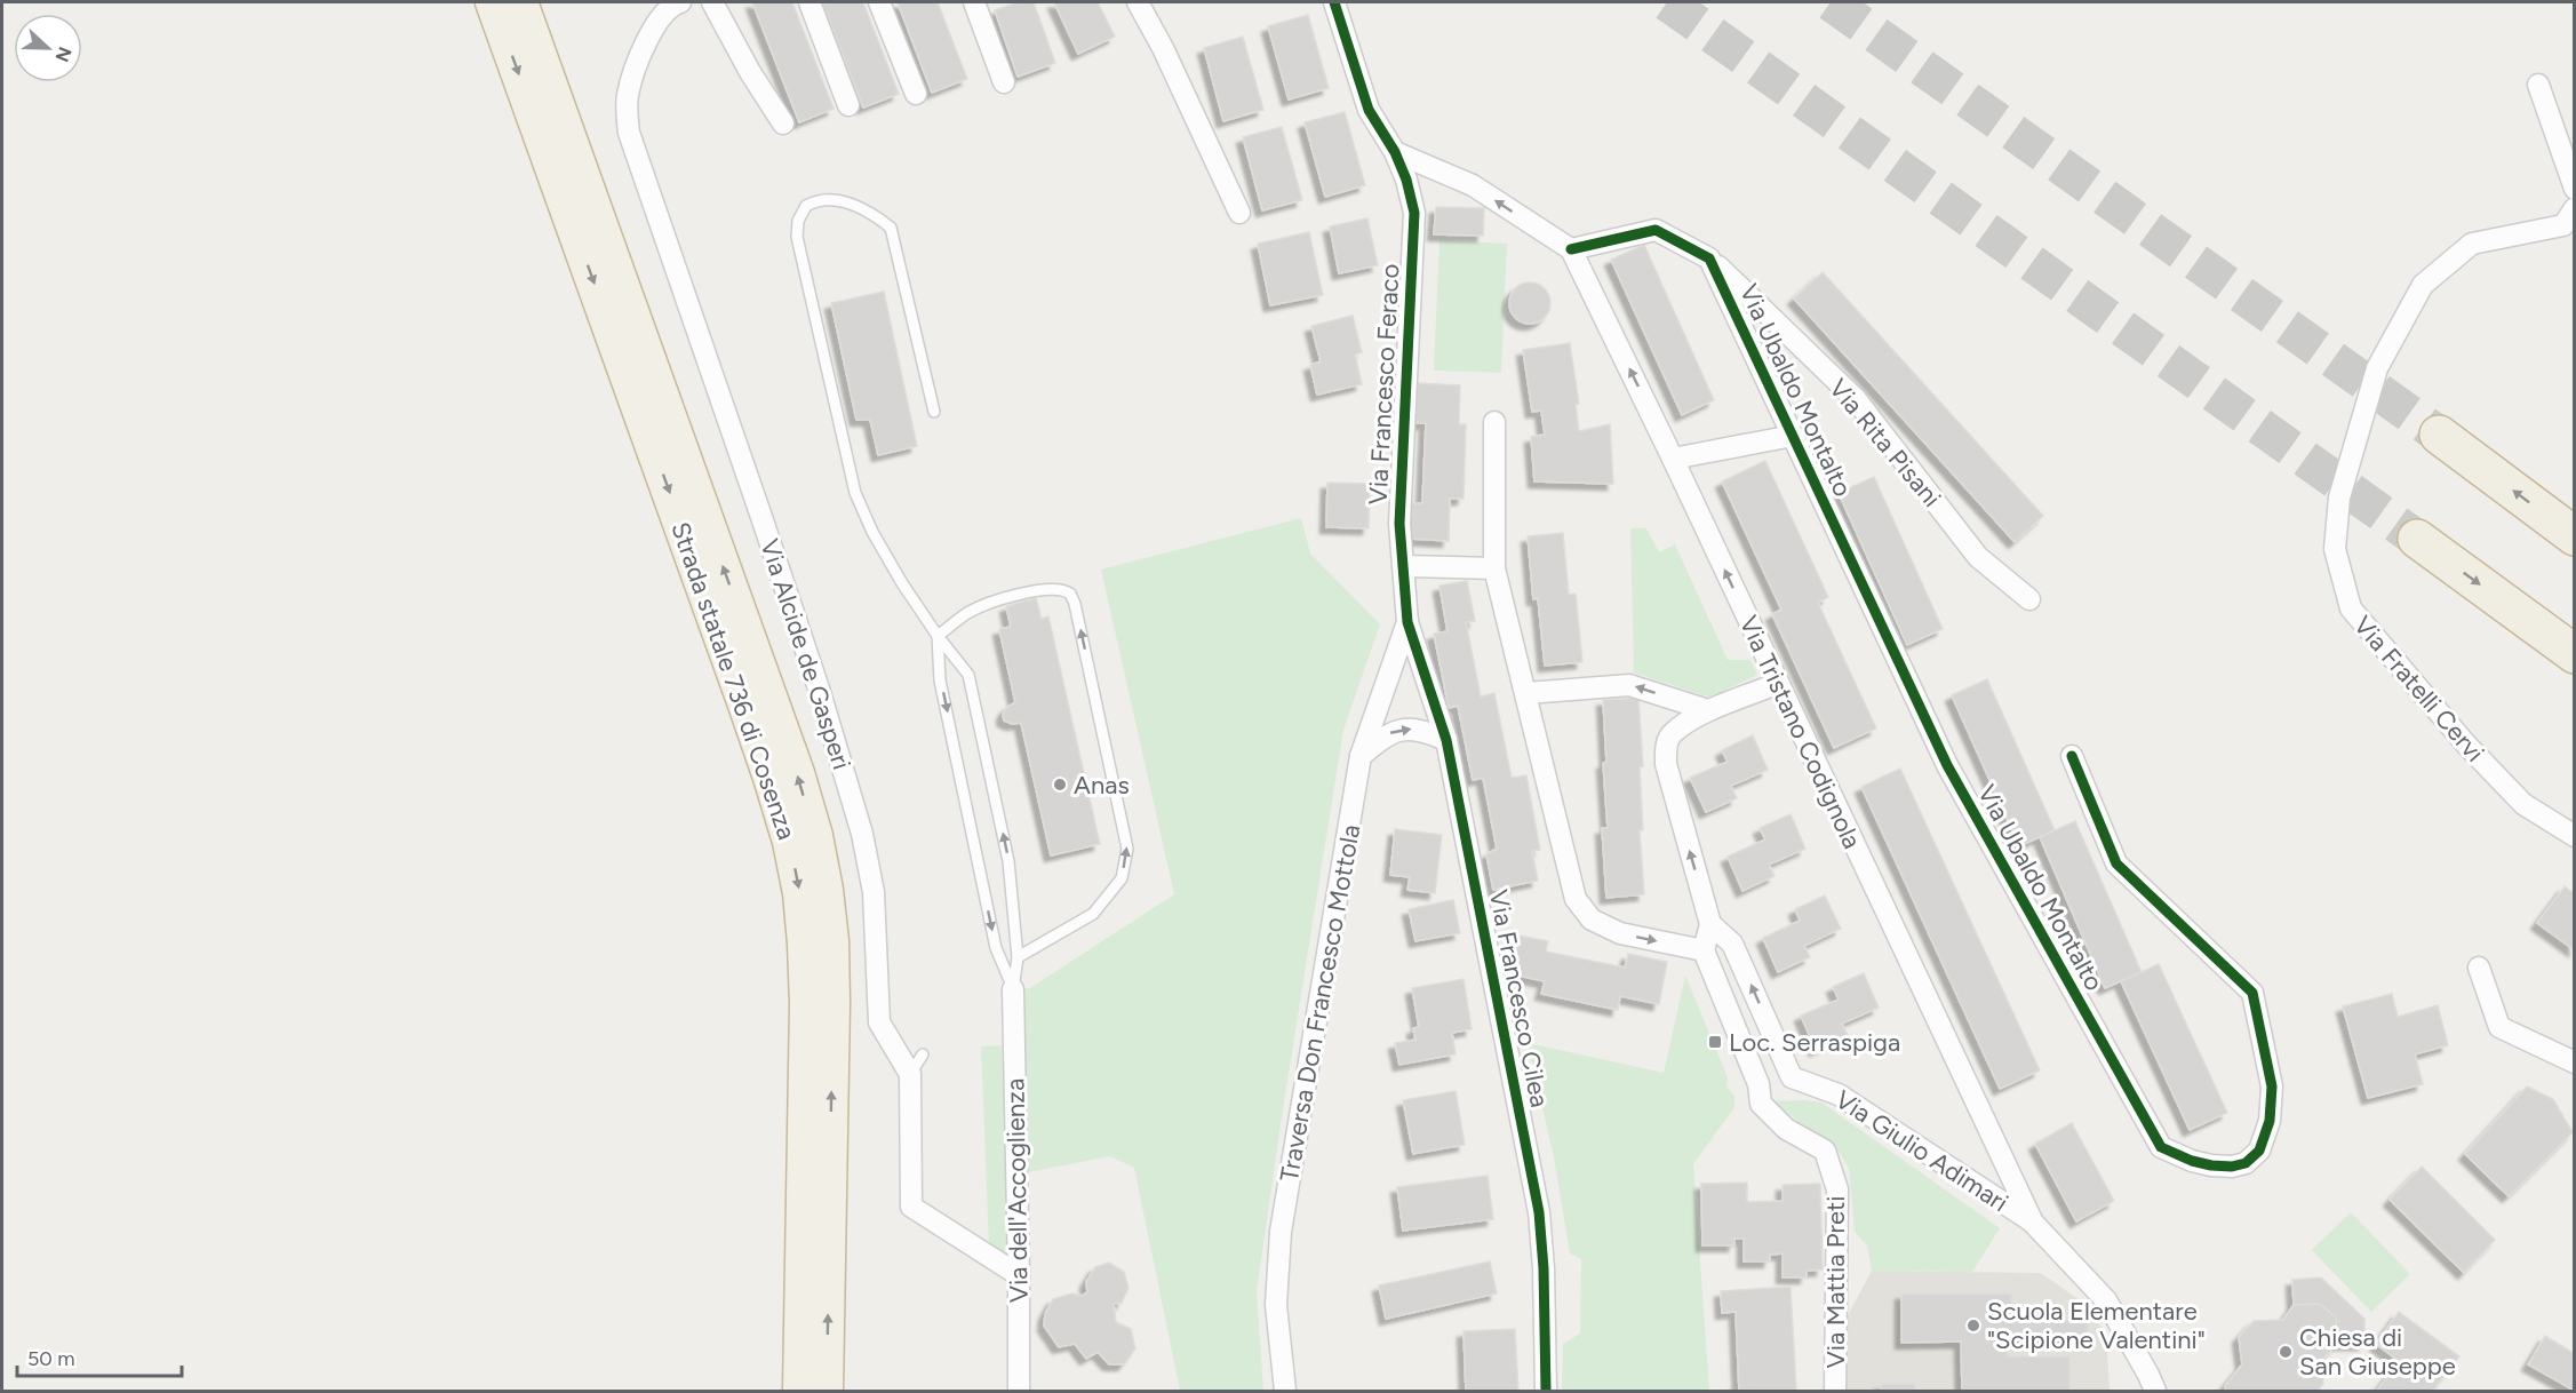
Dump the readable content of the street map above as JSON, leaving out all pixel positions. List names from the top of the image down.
{
  "streets": {
    "highway": ["Strada statale 736 di Cosenza"],
    "street": [
      "Via Francesco Feraco",
      "Via Ubaldo Montalto",
      "Via Rita Pisani",
      "Via Alcide de Gasperi",
      "Via Fratelli Cervi",
      "Via Tristano Codignola",
      "Via Francesco Cilea",
      "Traversa Don Francesco Mottola",
      "Via Giulio Adimari",
      "Via dell'Accoglienza",
      "Via Mattia Preti"
    ]
  },
  "crossings": [
    ["Via Francesco Feraco", "Via Francesco Cilea"],
    ["Via Francesco Feraco", "Traversa Don Francesco Mottola"],
    ["Via Ubaldo Montalto", "Via Rita Pisani"],
    ["Via Tristano Codignola", "Via Giulio Adimari"],
    ["Via Francesco Cilea", "Traversa Don Francesco Mottola"]
  ],
  "one_way": ["Via Tristano Codignola"],
  "places": {
    "other": ["Anas", "Scuola Elementare \"Scipione Valentini\"", "Chiesa di San Giuseppe"],
    "transit": ["Loc. Serraspiga"]
  },
  "scale_bar": "50 m",
  "north": "right"
}
